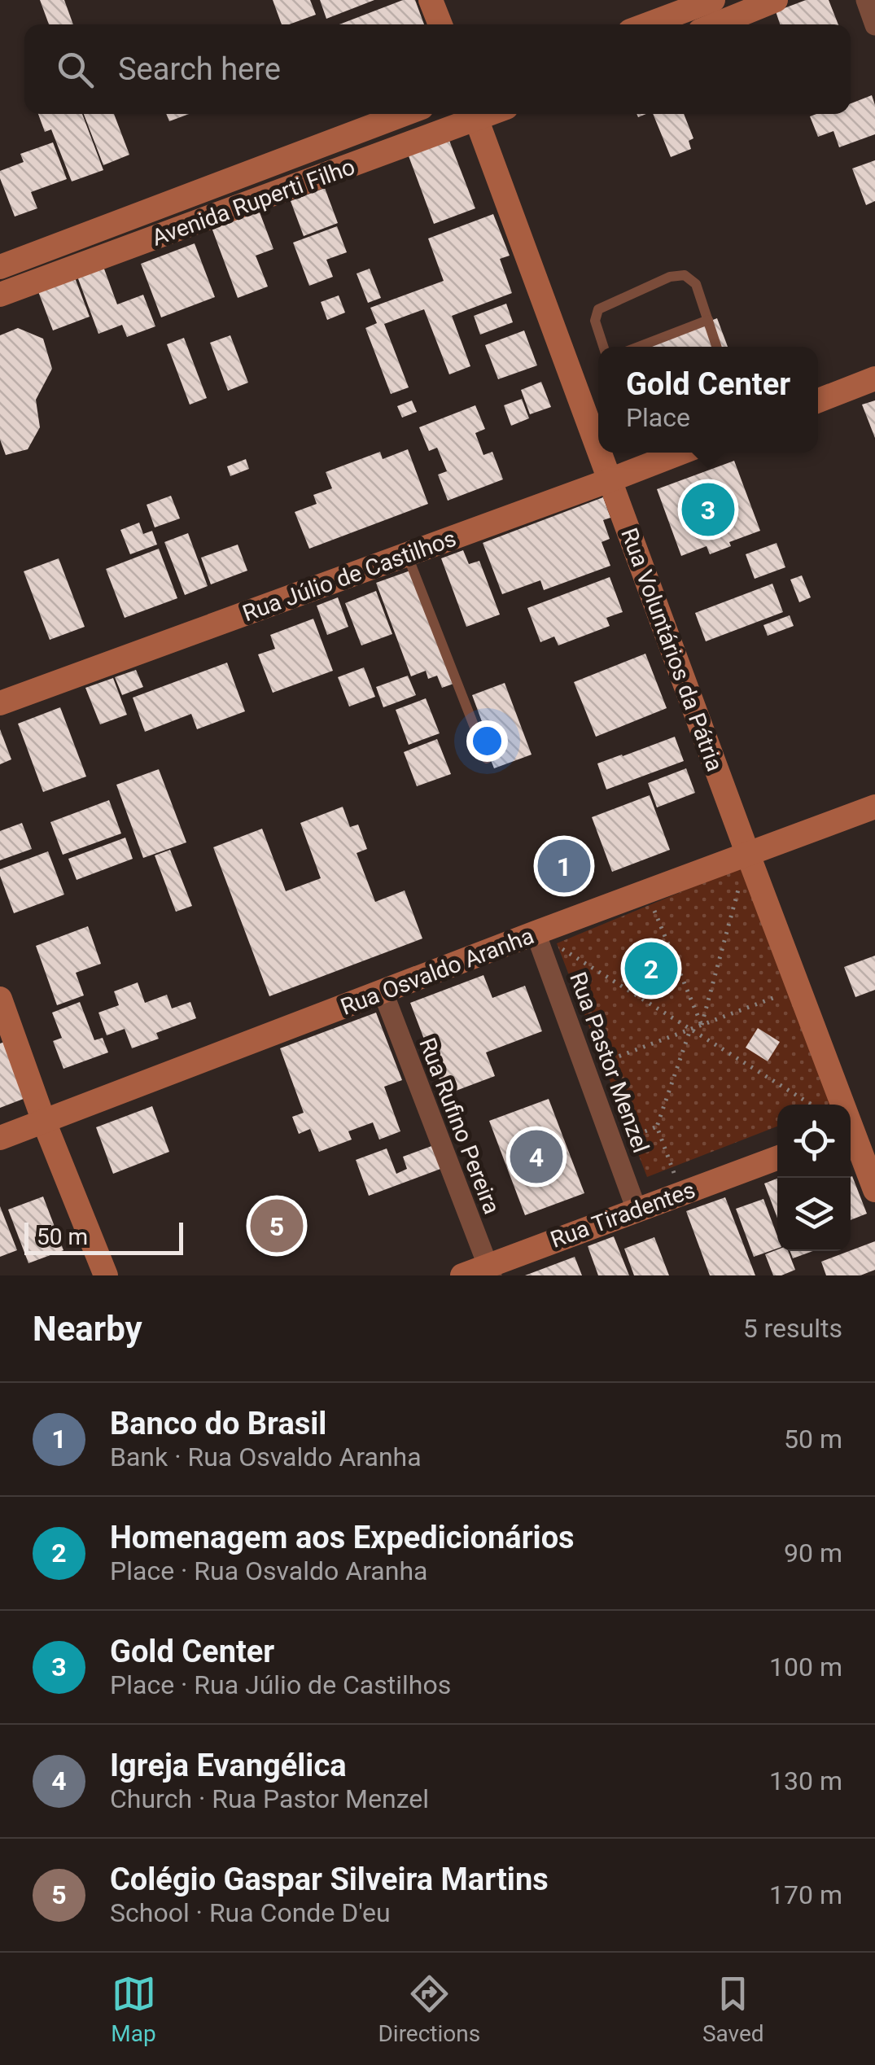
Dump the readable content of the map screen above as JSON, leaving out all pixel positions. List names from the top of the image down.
{
  "streets": {
    "main road": [
      "Avenida Ruperti Filho",
      "Rua Júlio de Castilhos",
      "Rua Voluntários da Pátria",
      "Rua Osvaldo Aranha",
      "Rua Tiradentes"
    ],
    "street": ["Rua Pastor Menzel", "Rua Rufino Pereira"]
  },
  "crossings": [
    ["Avenida Ruperti Filho", "Rua Voluntários da Pátria"],
    ["Rua Júlio de Castilhos", "Rua Voluntários da Pátria"],
    ["Rua Voluntários da Pátria", "Rua Osvaldo Aranha"],
    ["Rua Osvaldo Aranha", "Rua Pastor Menzel"],
    ["Rua Osvaldo Aranha", "Rua Rufino Pereira"],
    ["Rua Pastor Menzel", "Rua Tiradentes"],
    ["Rua Rufino Pereira", "Rua Tiradentes"]
  ],
  "scale_bar": "50 m",
  "page": {
    "search": "Search here",
    "popup": ["Gold Center", "Place"],
    "pins": [
      "3",
      "1",
      "2",
      "4",
      "5"
    ],
    "scale": "50 m",
    "heading": ["Nearby", "5 results"],
    "list": [
      {
        "mark": "1",
        "name": "Banco do Brasil",
        "note": "Bank · Rua Osvaldo Aranha",
        "value": "50 m"
      },
      {
        "mark": "2",
        "name": "Homenagem aos Expedicionários",
        "note": "Place · Rua Osvaldo Aranha",
        "value": "90 m"
      },
      {
        "mark": "3",
        "name": "Gold Center",
        "note": "Place · Rua Júlio de Castilhos",
        "value": "100 m"
      },
      {
        "mark": "4",
        "name": "Igreja Evangélica",
        "note": "Church · Rua Pastor Menzel",
        "value": "130 m"
      },
      {
        "mark": "5",
        "name": "Colégio Gaspar Silveira Martins",
        "note": "School · Rua Conde D'eu",
        "value": "170 m"
      }
    ],
    "nav": ["Map", "Directions", "Saved"]
  }
}
